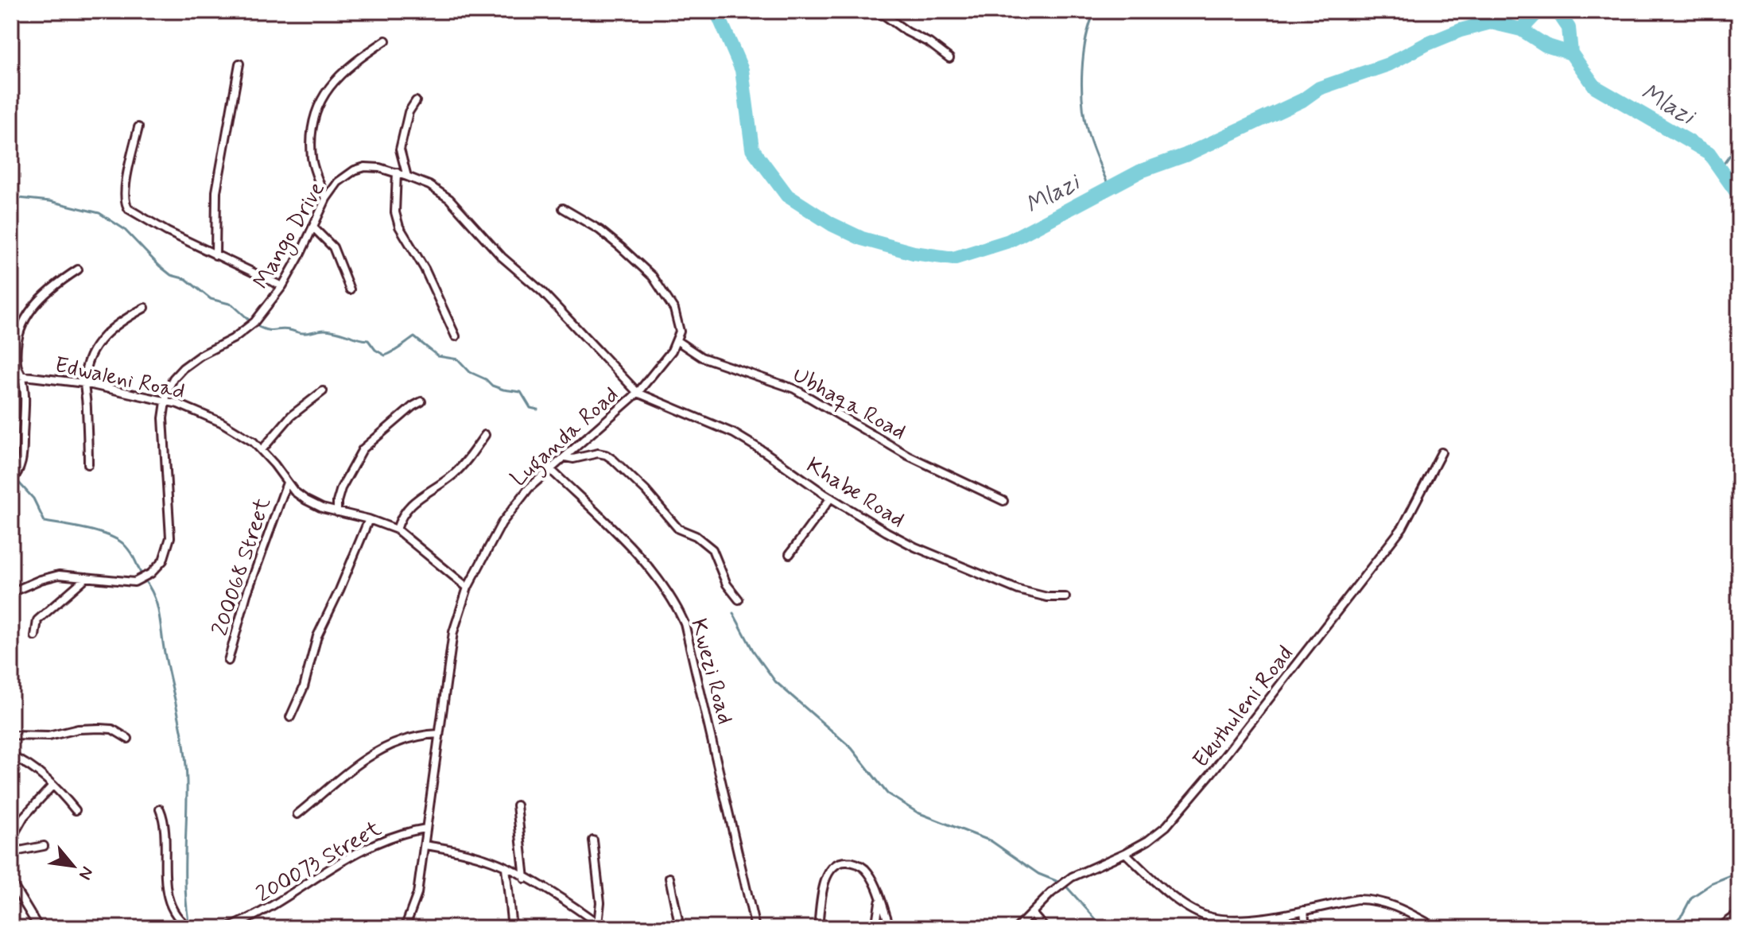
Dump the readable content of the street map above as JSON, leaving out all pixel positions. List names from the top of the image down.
{
  "streets": {
    "street": [
      "Mango Drive",
      "Edwaleni Road",
      "Ubhaqa Road",
      "Luganda Road",
      "Khabe Road",
      "200068 Street",
      "Kwezi Road",
      "Ekuthuleni Road",
      "200073 Street"
    ]
  },
  "crossings": [
    ["Mango Drive", "Edwaleni Road"],
    ["Mango Drive", "Luganda Road"],
    ["Mango Drive", "Khabe Road"],
    ["Edwaleni Road", "Luganda Road"],
    ["Edwaleni Road", "200068 Street"],
    ["Ubhaqa Road", "Luganda Road"],
    ["Luganda Road", "Khabe Road"],
    ["Luganda Road", "Kwezi Road"],
    ["Luganda Road", "200073 Street"]
  ],
  "water": ["Mlazi"],
  "north": "bottom right"
}
